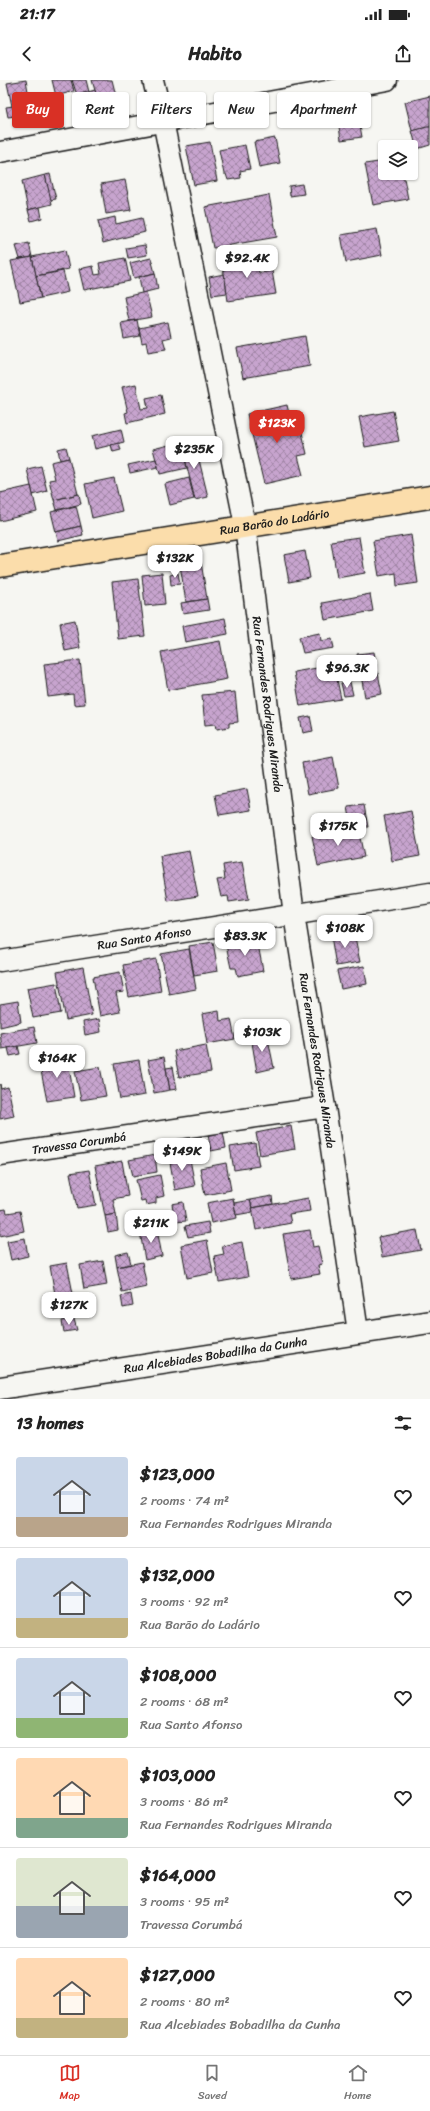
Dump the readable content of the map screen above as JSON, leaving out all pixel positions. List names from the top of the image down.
{
  "streets": {
    "main road": ["Rua Barão do Ladário"],
    "street": [
      "Rua Fernandes Rodrigues Miranda",
      "Rua Santo Afonso",
      "Travessa Corumbá",
      "Rua Alcebiades Bobadilha da Cunha"
    ]
  },
  "crossings": [
    ["Rua Barão do Ladário", "Rua Fernandes Rodrigues Miranda"],
    ["Rua Fernandes Rodrigues Miranda", "Rua Santo Afonso"],
    ["Rua Fernandes Rodrigues Miranda", "Travessa Corumbá"],
    ["Rua Fernandes Rodrigues Miranda", "Rua Alcebiades Bobadilha da Cunha"]
  ],
  "page": {
    "status": "21:17",
    "header": "Habito",
    "chip": [
      "Buy",
      "Rent",
      "Filters",
      "New",
      "Apartment"
    ],
    "price": [
      "$92.4K",
      "$123K",
      "$235K",
      "$132K",
      "$96.3K",
      "$175K",
      "$108K",
      "$83.3K",
      "$103K",
      "$164K",
      "$149K",
      "$211K",
      "$127K"
    ],
    "heading": "13 homes",
    "list": [
      {
        "name": "$123,000",
        "note": "2 rooms · 74 m² · Rua Fernandes Rodrigues Miranda"
      },
      {
        "name": "$132,000",
        "note": "3 rooms · 92 m² · Rua Barão do Ladário"
      },
      {
        "name": "$108,000",
        "note": "2 rooms · 68 m² · Rua Santo Afonso"
      },
      {
        "name": "$103,000",
        "note": "3 rooms · 86 m² · Rua Fernandes Rodrigues Miranda"
      },
      {
        "name": "$164,000",
        "note": "3 rooms · 95 m² · Travessa Corumbá"
      },
      {
        "name": "$127,000",
        "note": "2 rooms · 80 m² · Rua Alcebiades Bobadilha da Cunha"
      }
    ],
    "tabs": ["Map", "Saved", "Home"]
  }
}
